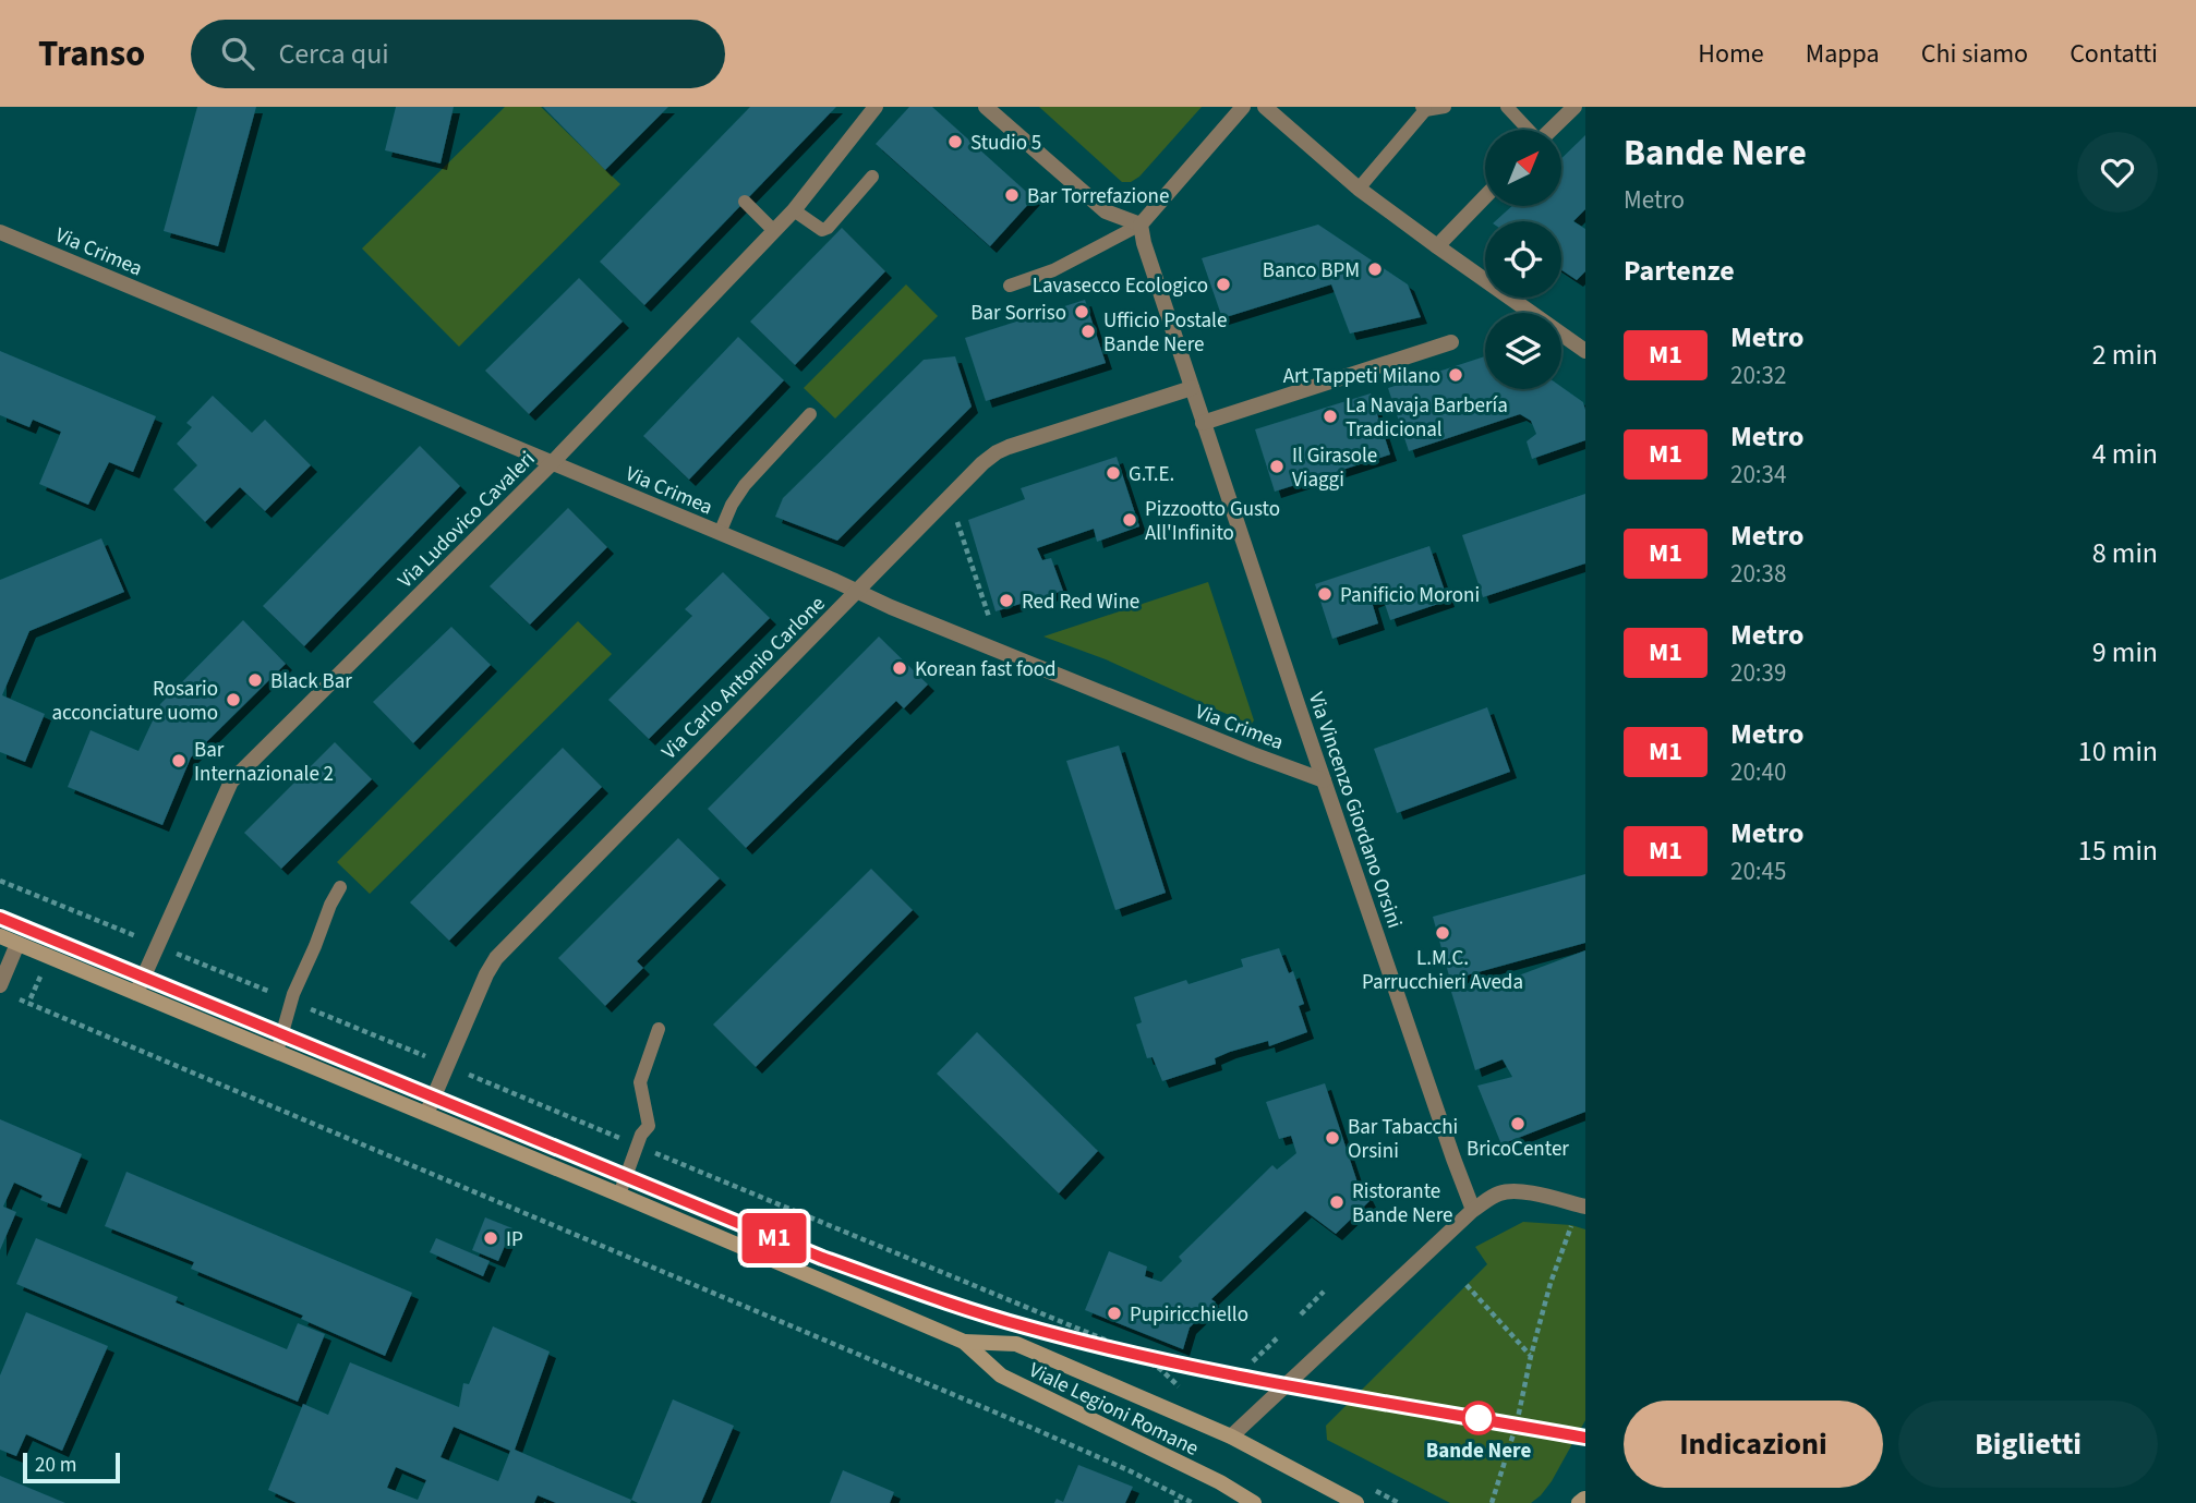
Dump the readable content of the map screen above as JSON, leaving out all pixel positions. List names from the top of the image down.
{
  "streets": {
    "main road": ["Viale Legioni Romane"],
    "street": [
      "Via Crimea",
      "Via Ludovico Cavaleri",
      "Via Carlo Antonio Carlone",
      "Via Vincenzo Giordano Orsini"
    ]
  },
  "crossings": [
    ["Via Crimea", "Via Ludovico Cavaleri"],
    ["Via Crimea", "Via Carlo Antonio Carlone"],
    ["Via Crimea", "Via Vincenzo Giordano Orsini"],
    ["Via Ludovico Cavaleri", "Viale Legioni Romane"],
    ["Via Carlo Antonio Carlone", "Via Vincenzo Giordano Orsini"],
    ["Via Carlo Antonio Carlone", "Viale Legioni Romane"]
  ],
  "places": [
    "Studio 5",
    "Bar Torrefazione",
    "Banco BPM",
    "Lavasecco Ecologico",
    "Bar Sorriso",
    "Ufficio Postale Bande Nere",
    "Art Tappeti Milano",
    "La Navaja Barbería Tradicional",
    "Il Girasole Viaggi",
    "G.T.E.",
    "Pizzootto Gusto All'Infinito",
    "Panificio Moroni",
    "Red Red Wine",
    "Korean fast food",
    "Black Bar",
    "Rosario acconciature uomo",
    "Bar Internazionale 2",
    "L.M.C. Parrucchieri Aveda",
    "BricoCenter",
    "Bar Tabacchi Orsini",
    "Ristorante Bande Nere",
    "IP",
    "Pupiricchiello",
    "Bande Nere"
  ],
  "lines": ["metro line M1"],
  "scale_bar": "20 m",
  "north": "top right",
  "page": {
    "header": "Transo",
    "search": "Cerca qui",
    "nav": [
      "Home",
      "Mappa",
      "Chi siamo",
      "Contatti"
    ],
    "on_map": "M1",
    "heading": [
      ["Bande Nere", "Metro"],
      "Partenze"
    ],
    "list": [
      {
        "mark": "M1",
        "name": "Metro",
        "note": "20:32",
        "value": "2 min"
      },
      {
        "mark": "M1",
        "name": "Metro",
        "note": "20:34",
        "value": "4 min"
      },
      {
        "mark": "M1",
        "name": "Metro",
        "note": "20:38",
        "value": "8 min"
      },
      {
        "mark": "M1",
        "name": "Metro",
        "note": "20:39",
        "value": "9 min"
      },
      {
        "mark": "M1",
        "name": "Metro",
        "note": "20:40",
        "value": "10 min"
      },
      {
        "mark": "M1",
        "name": "Metro",
        "note": "20:45",
        "value": "15 min"
      }
    ],
    "buttons": ["Indicazioni", "Biglietti"],
    "scale": "20 m"
  }
}
